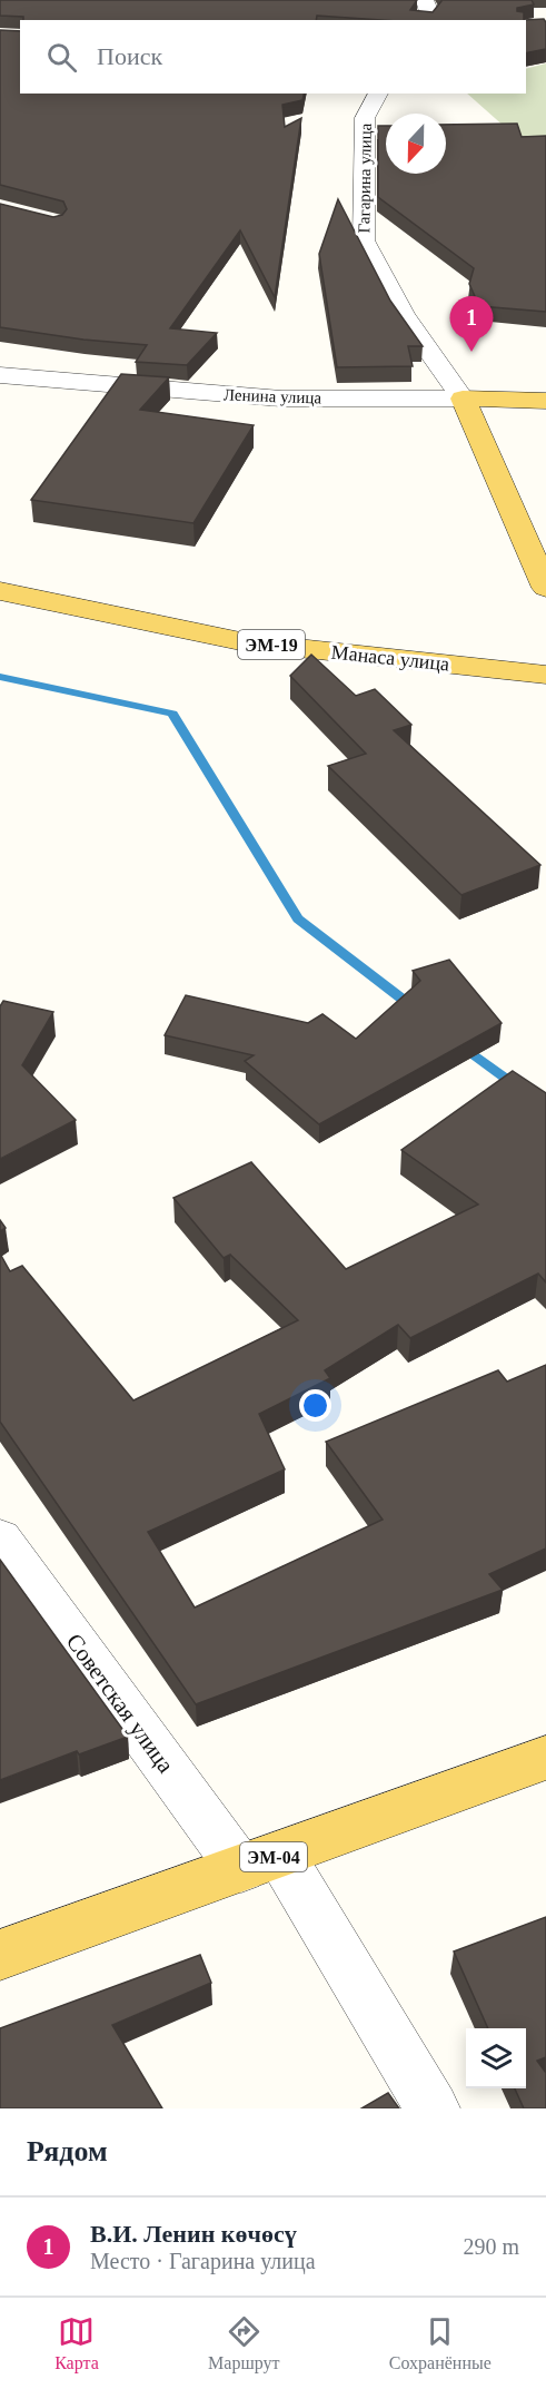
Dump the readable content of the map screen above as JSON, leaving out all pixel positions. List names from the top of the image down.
{
  "streets": {
    "main road": [
      "Ленина улица",
      "ЭМ-19",
      "Манаса улица",
      "ЭМ-04"
    ],
    "street": ["Гагарина улица", "Советская улица"]
  },
  "crossings": [
    ["Гагарина улица", "Ленина улица"],
    ["Советская улица", "ЭМ-04"]
  ],
  "north": "bottom",
  "page": {
    "search": "Поиск",
    "pins": "1",
    "heading": "Рядом",
    "list": [
      {
        "mark": "1",
        "name": "В.И. Ленин көчөсү",
        "note": "Место · Гагарина улица",
        "value": "290 m"
      }
    ],
    "nav": ["Карта", "Маршрут", "Сохранённые"]
  }
}
